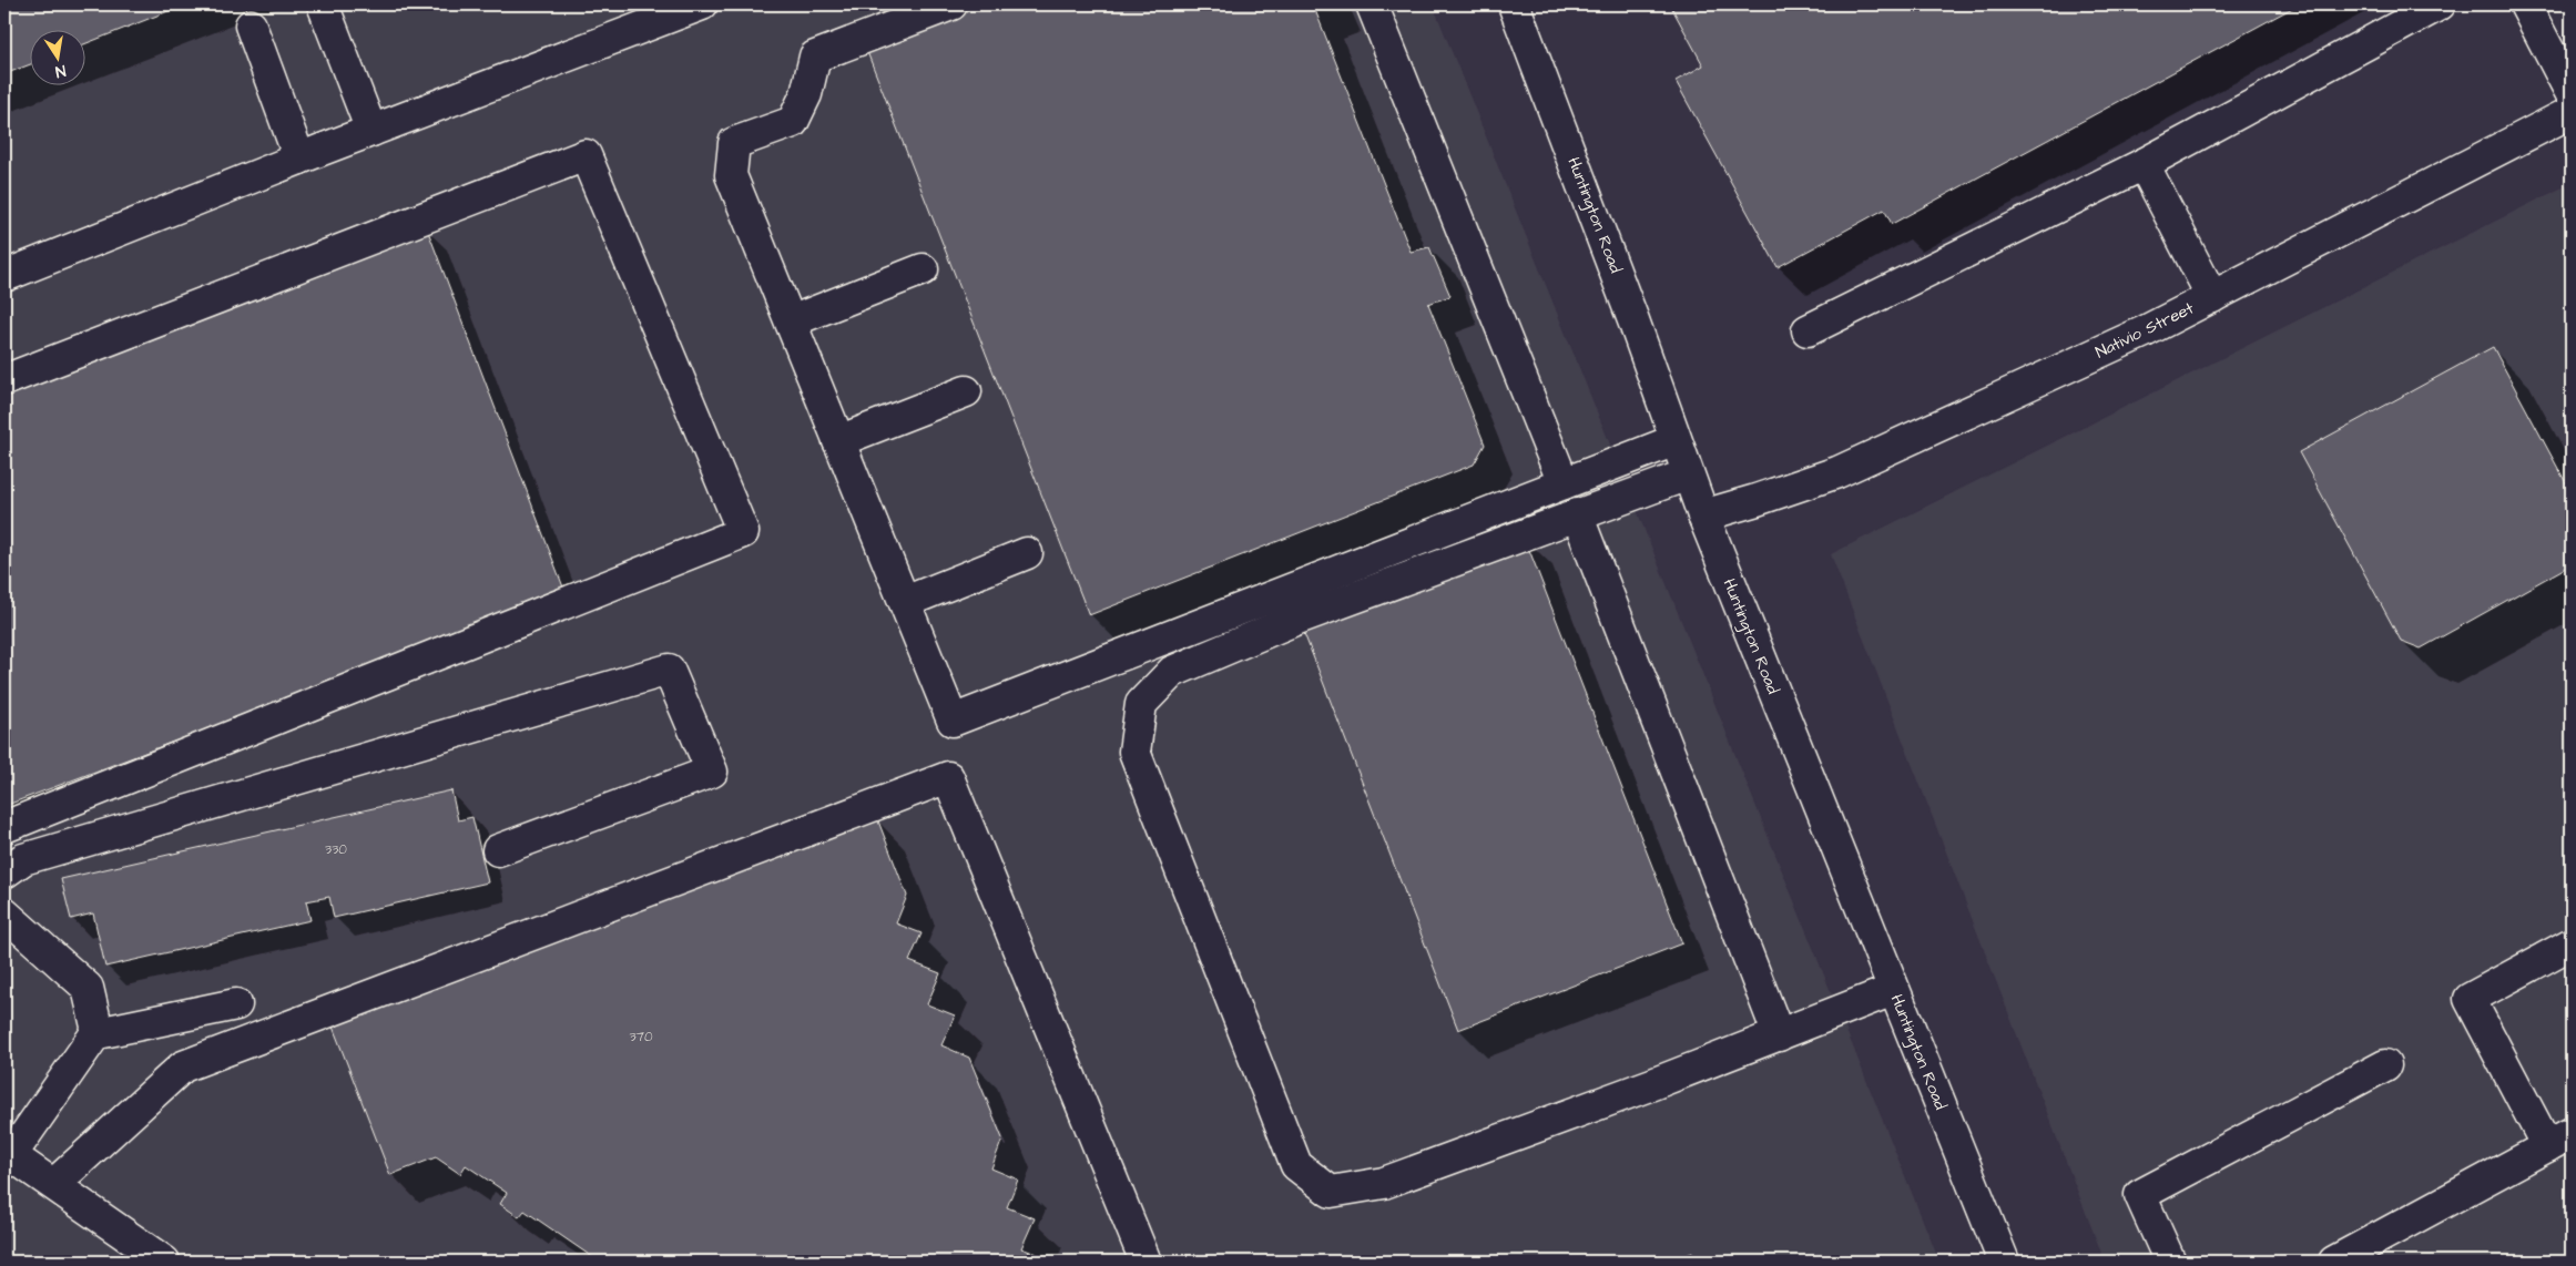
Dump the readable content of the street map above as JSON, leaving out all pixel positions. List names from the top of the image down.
{
  "streets": {
    "street": ["Huntington Road", "Nativio Street"]
  },
  "crossings": [
    ["Huntington Road", "Nativio Street"]
  ],
  "house_numbers": ["330", "370"],
  "north": "bottom"
}
